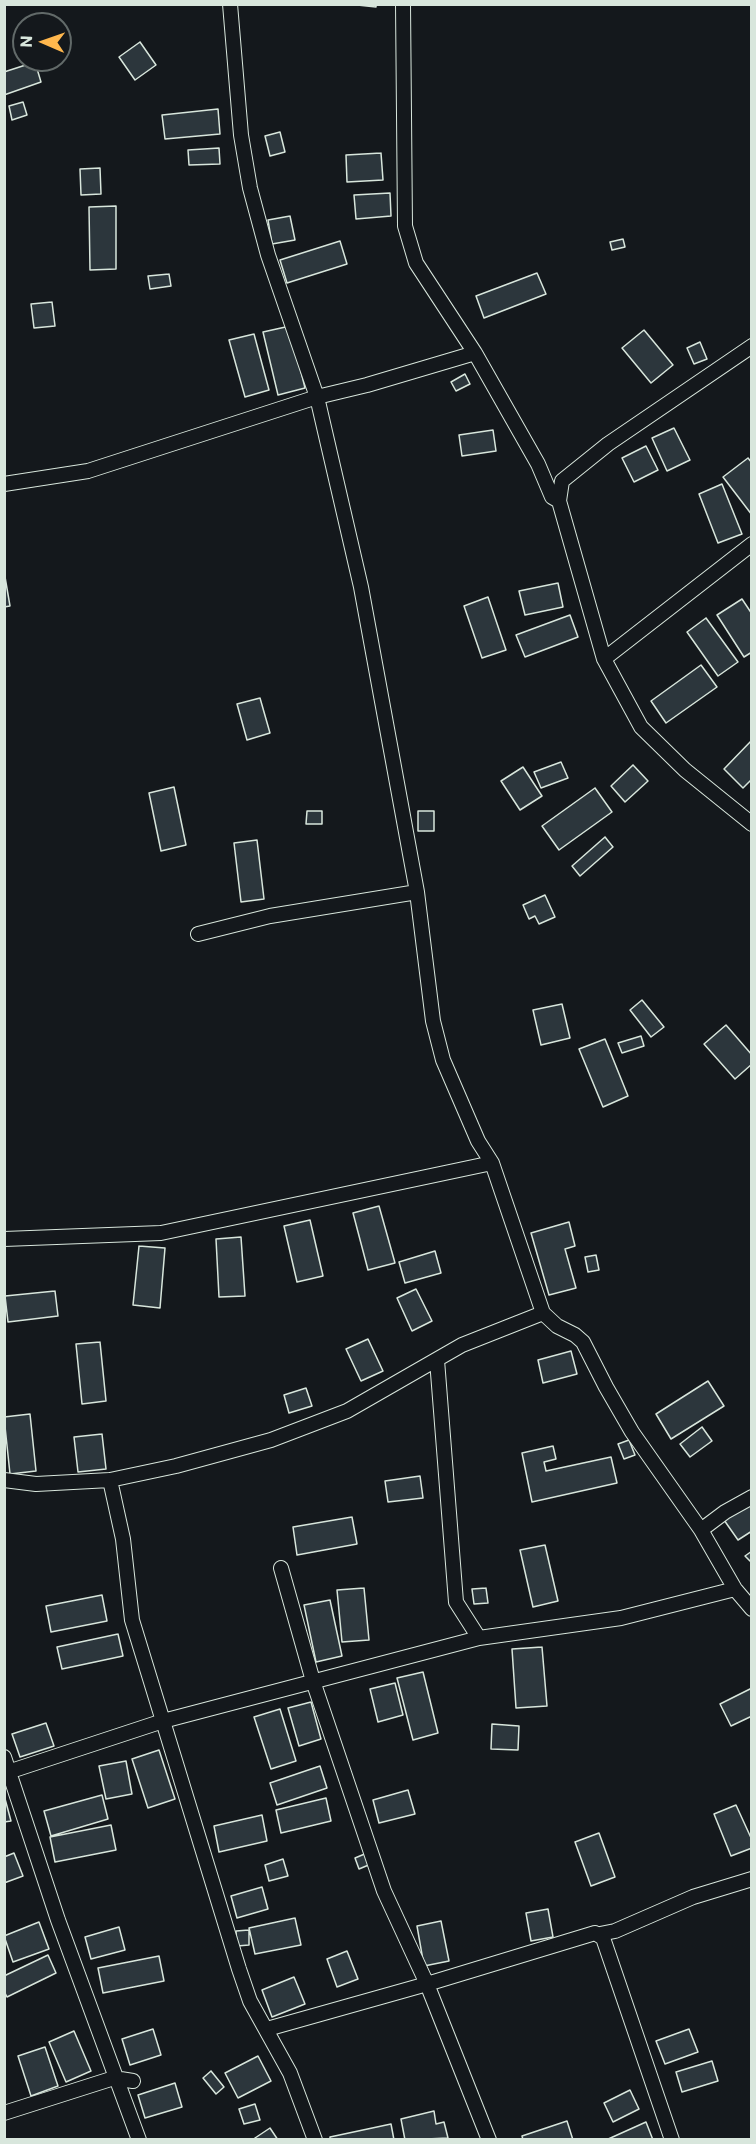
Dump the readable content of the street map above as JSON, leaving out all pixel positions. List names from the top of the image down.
{
  "north": "left"
}
